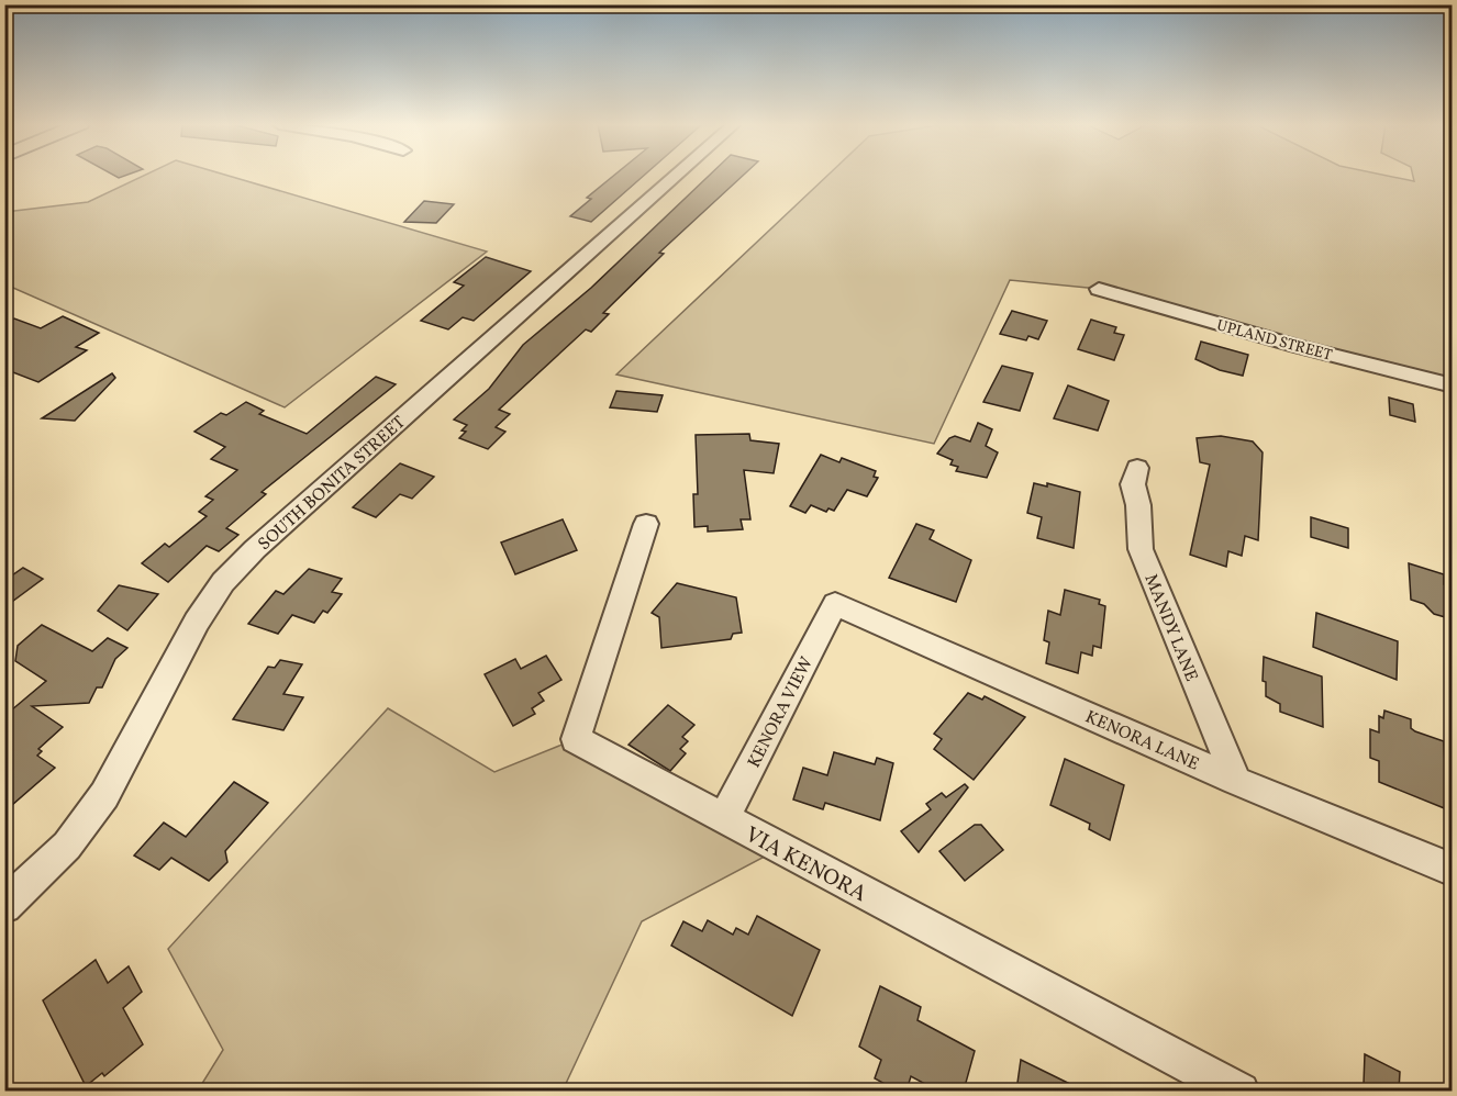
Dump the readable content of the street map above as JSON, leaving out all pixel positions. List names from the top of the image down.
{
  "streets": {
    "street": [
      "UPLAND STREET",
      "SOUTH BONITA STREET",
      "MANDY LANE",
      "KENORA VIEW",
      "KENORA LANE",
      "VIA KENORA"
    ]
  },
  "crossings": [
    ["MANDY LANE", "KENORA LANE"],
    ["KENORA VIEW", "KENORA LANE"],
    ["KENORA VIEW", "VIA KENORA"]
  ]
}
